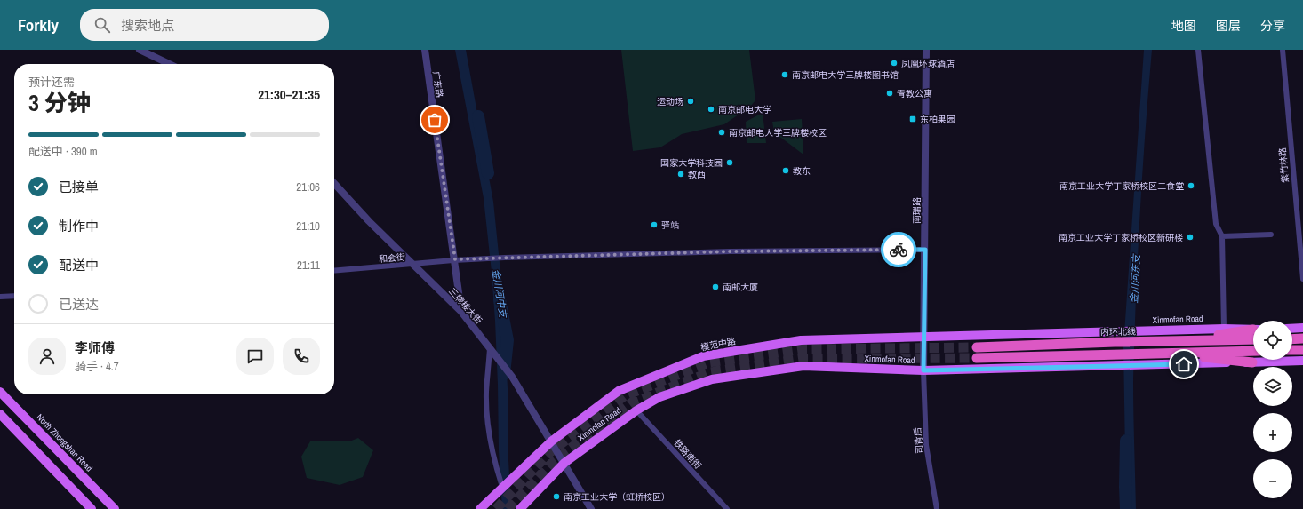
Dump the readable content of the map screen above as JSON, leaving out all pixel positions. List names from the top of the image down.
{
  "streets": {
    "highway": ["内环北线"],
    "main road": ["Xinmofan Road", "模范中路", "North Zhongshan Road"],
    "street": [
      "广东路",
      "紫竹林路",
      "南瑞路",
      "和会街",
      "三牌楼大街",
      "司背后",
      "铁路南街"
    ]
  },
  "crossings": [
    ["广东路", "和会街"],
    ["广东路", "三牌楼大街"],
    ["南瑞路", "和会街"],
    ["南瑞路", "Xinmofan Road"],
    ["南瑞路", "模范中路"],
    ["南瑞路", "司背后"],
    ["和会街", "三牌楼大街"],
    ["三牌楼大街", "Xinmofan Road"],
    ["三牌楼大街", "模范中路"],
    ["Xinmofan Road", "模范中路"],
    ["Xinmofan Road", "司背后"],
    ["Xinmofan Road", "铁路南街"]
  ],
  "water": ["金川河东支", "金川河中支"],
  "places": {
    "other": [
      "凤凰环球酒店",
      "南京邮电大学三牌楼图书馆",
      "青教公寓",
      "运动场",
      "南京邮电大学",
      "南京邮电大学三牌楼校区",
      "国家大学科技园",
      "教东",
      "教西",
      "南京工业大学丁家桥校区二食堂",
      "驿站",
      "南京工业大学丁家桥校区新研楼",
      "南邮大厦",
      "南京工业大学（虹桥校区）"
    ],
    "transit": ["东柏果园"]
  },
  "page": {
    "header": "Forkly",
    "search": "搜索地点",
    "nav": ["地图", "图层", "分享"],
    "heading": ["3 分钟", "预计还需", "21:30–21:35"],
    "panel": ["李师傅", "骑手 · 4.7"],
    "bar": "配送中 · 390 m",
    "list": [
      ["已接单", "21:06"],
      ["制作中", "21:10"],
      ["配送中", "21:11"],
      "已送达"
    ],
    "map_buttons": ["+", "−"]
  }
}
